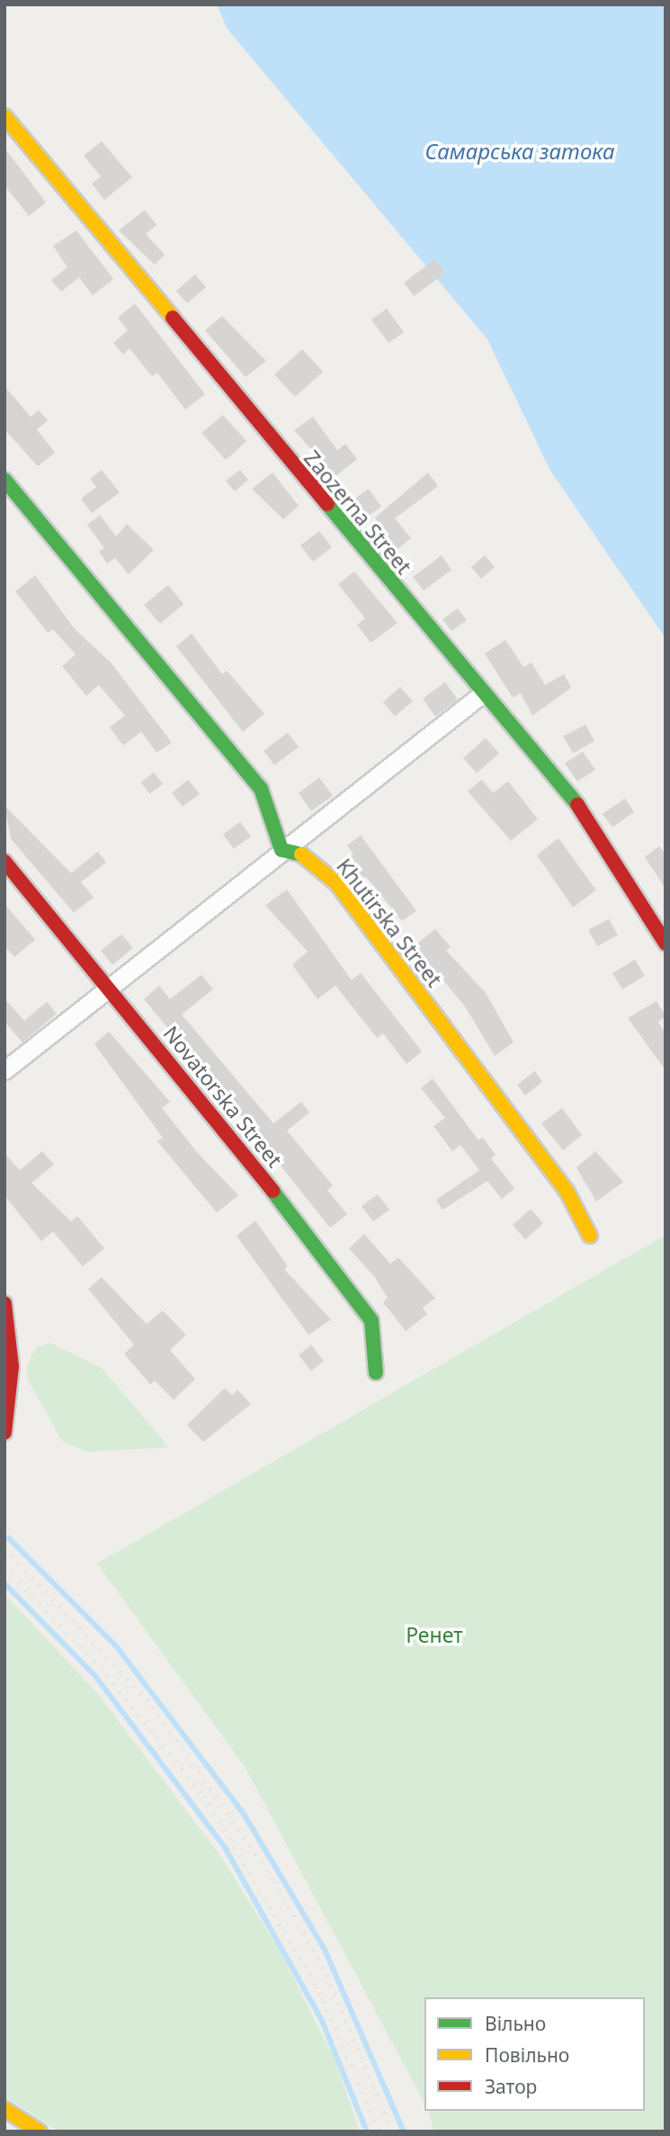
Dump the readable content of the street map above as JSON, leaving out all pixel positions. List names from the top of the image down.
{
  "streets": {
    "street": ["Zaozerna Street", "Khutirska Street", "Novatorska Street"]
  },
  "water": ["Самарська затока"],
  "parks": ["Ренет"],
  "legend": ["Вільно", "Повільно", "Затор"]
}
